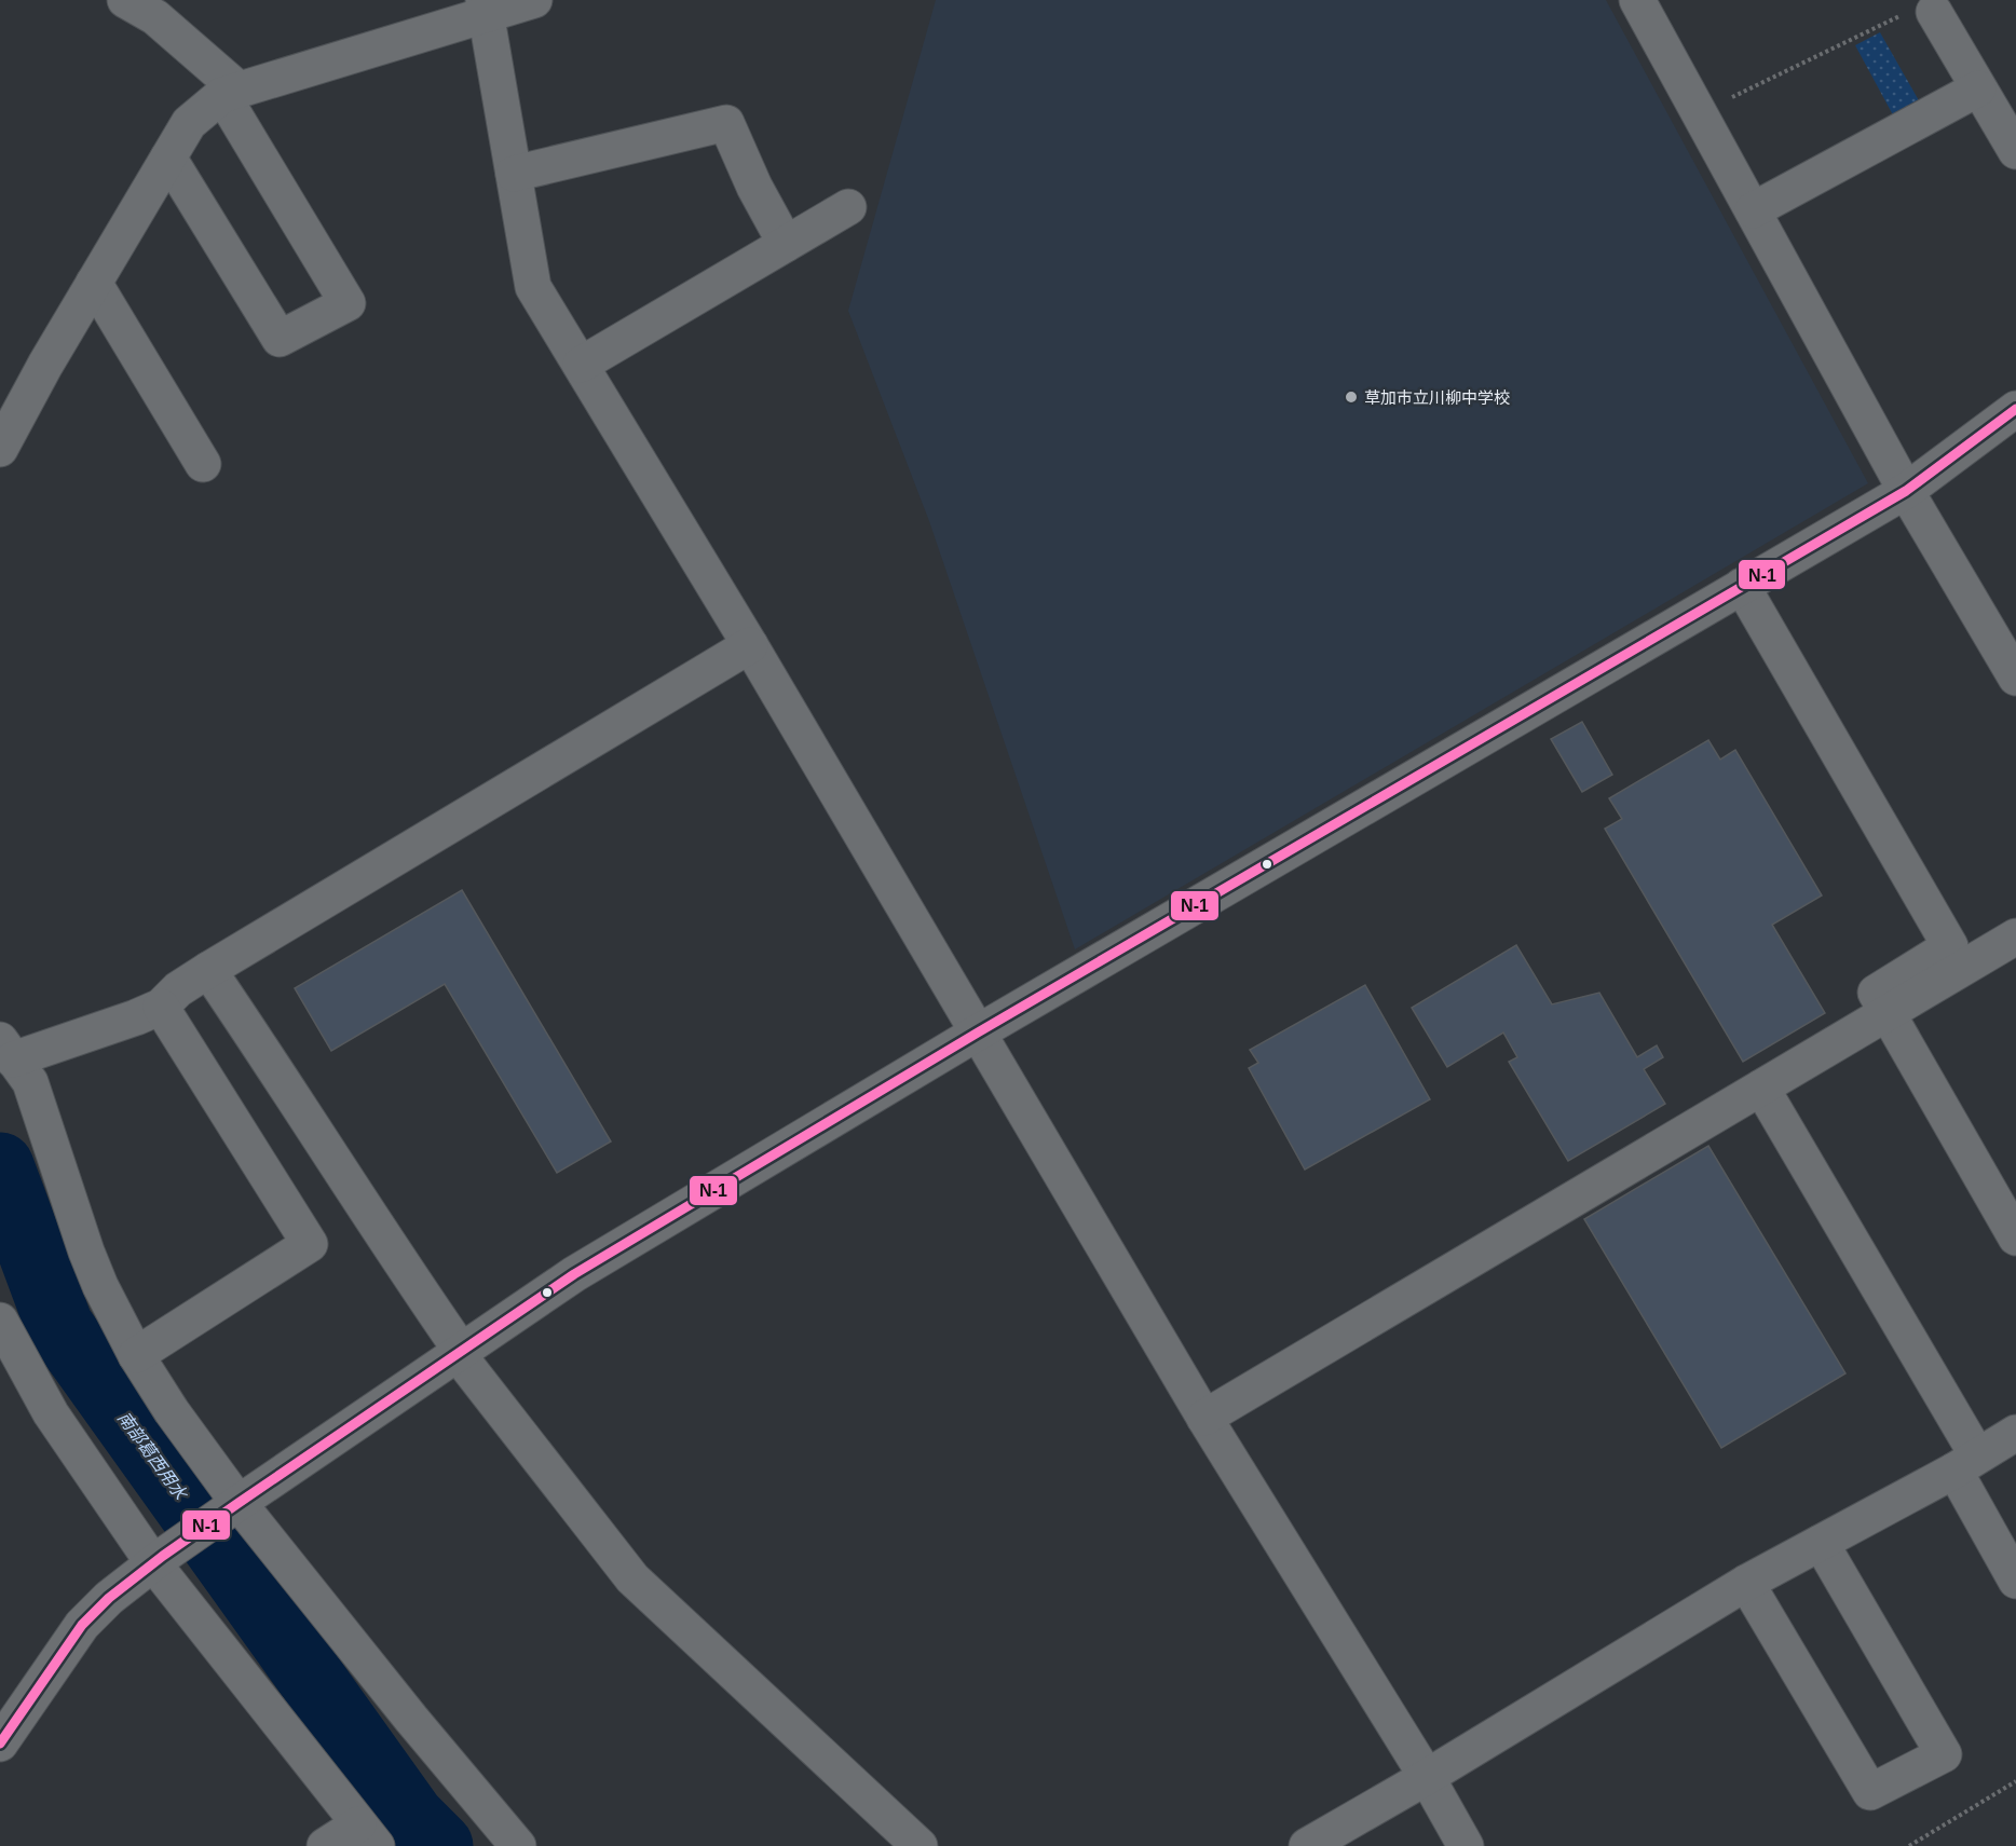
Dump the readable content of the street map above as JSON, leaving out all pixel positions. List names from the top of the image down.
{
  "water": ["南部葛西用水"],
  "places": ["草加市立川柳中学校"],
  "lines": ["transit line N-1"]
}
